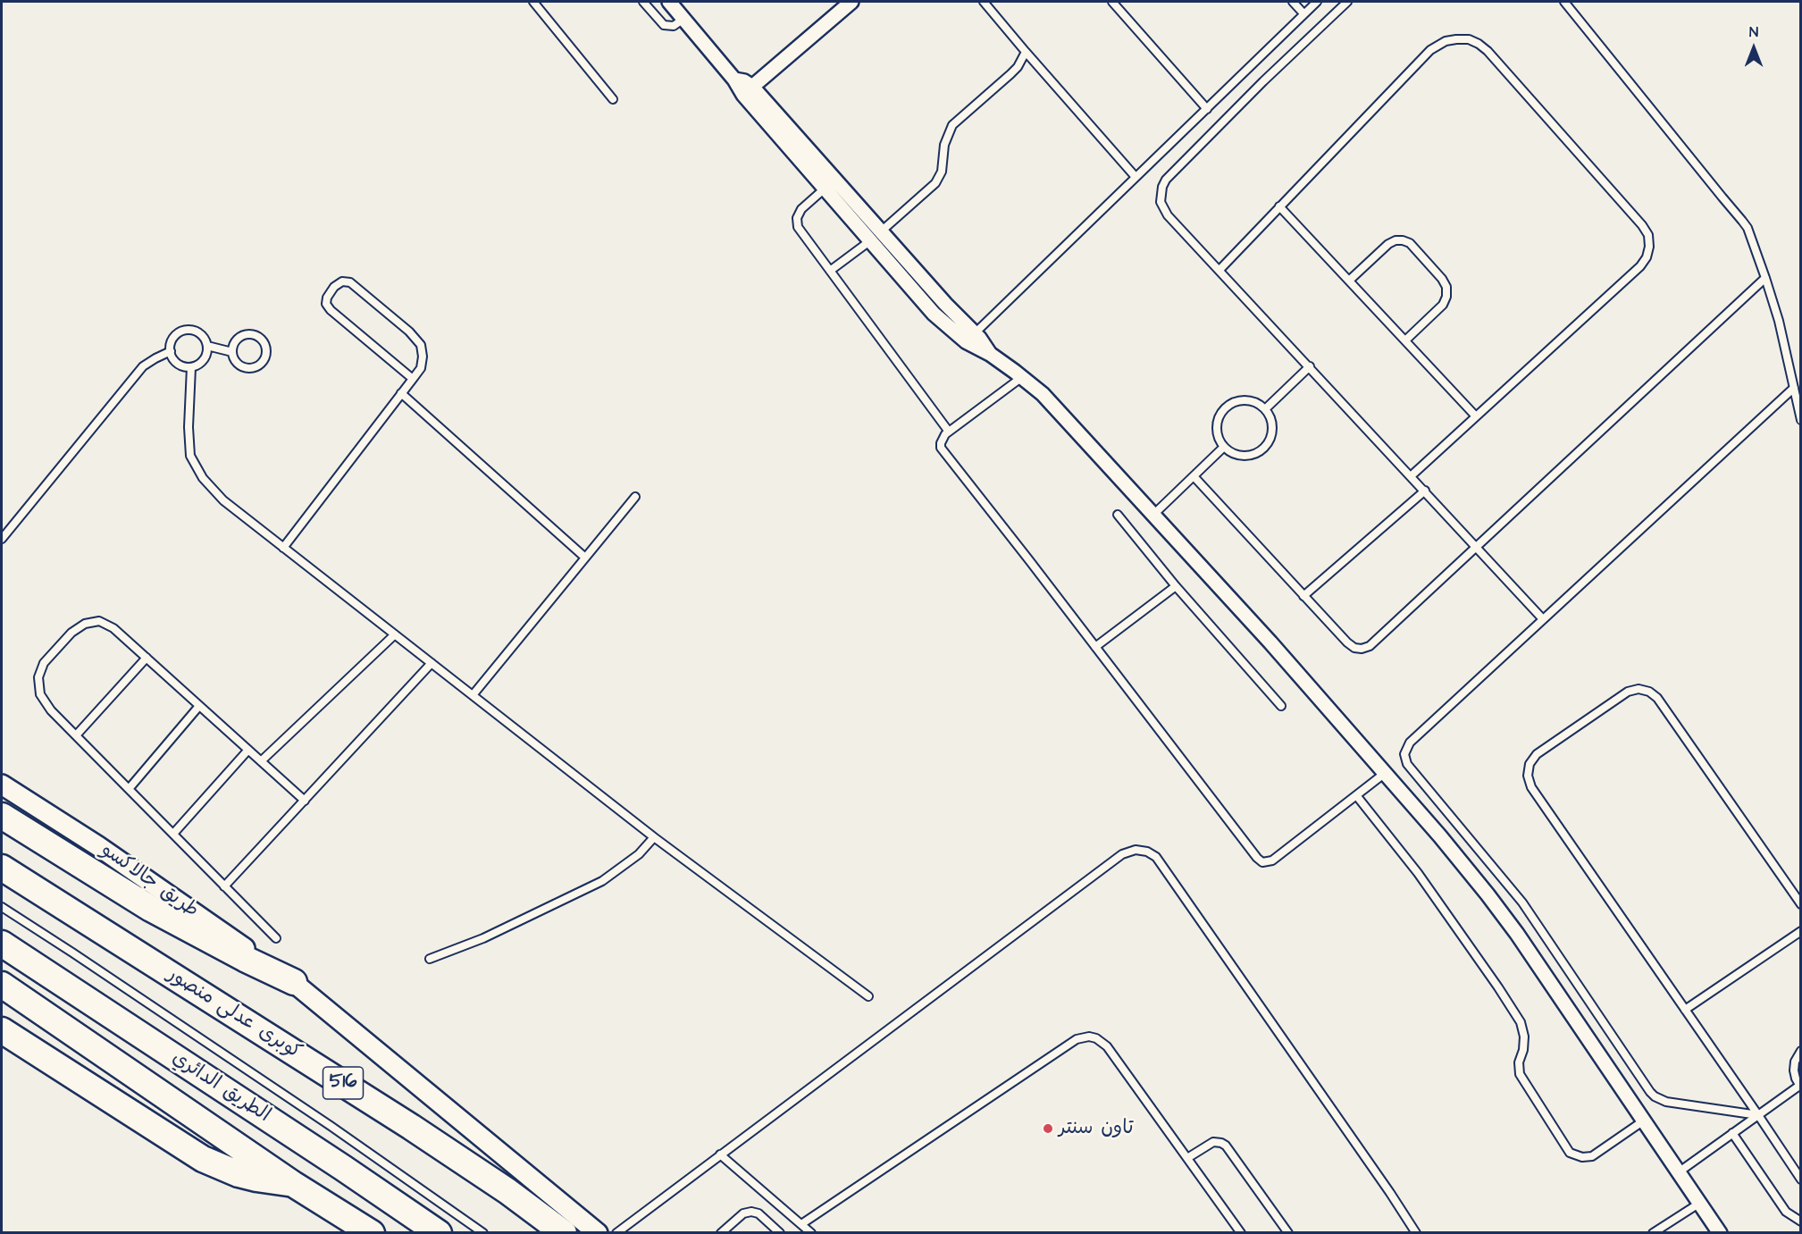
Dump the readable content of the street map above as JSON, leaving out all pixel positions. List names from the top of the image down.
{
  "streets": {
    "highway": ["كوبرى عدلى منصور", "516", "الطريق الدائري"],
    "main road": ["طريق جالاكسو"]
  },
  "places": ["تاون سنتر"],
  "north": "top"
}
